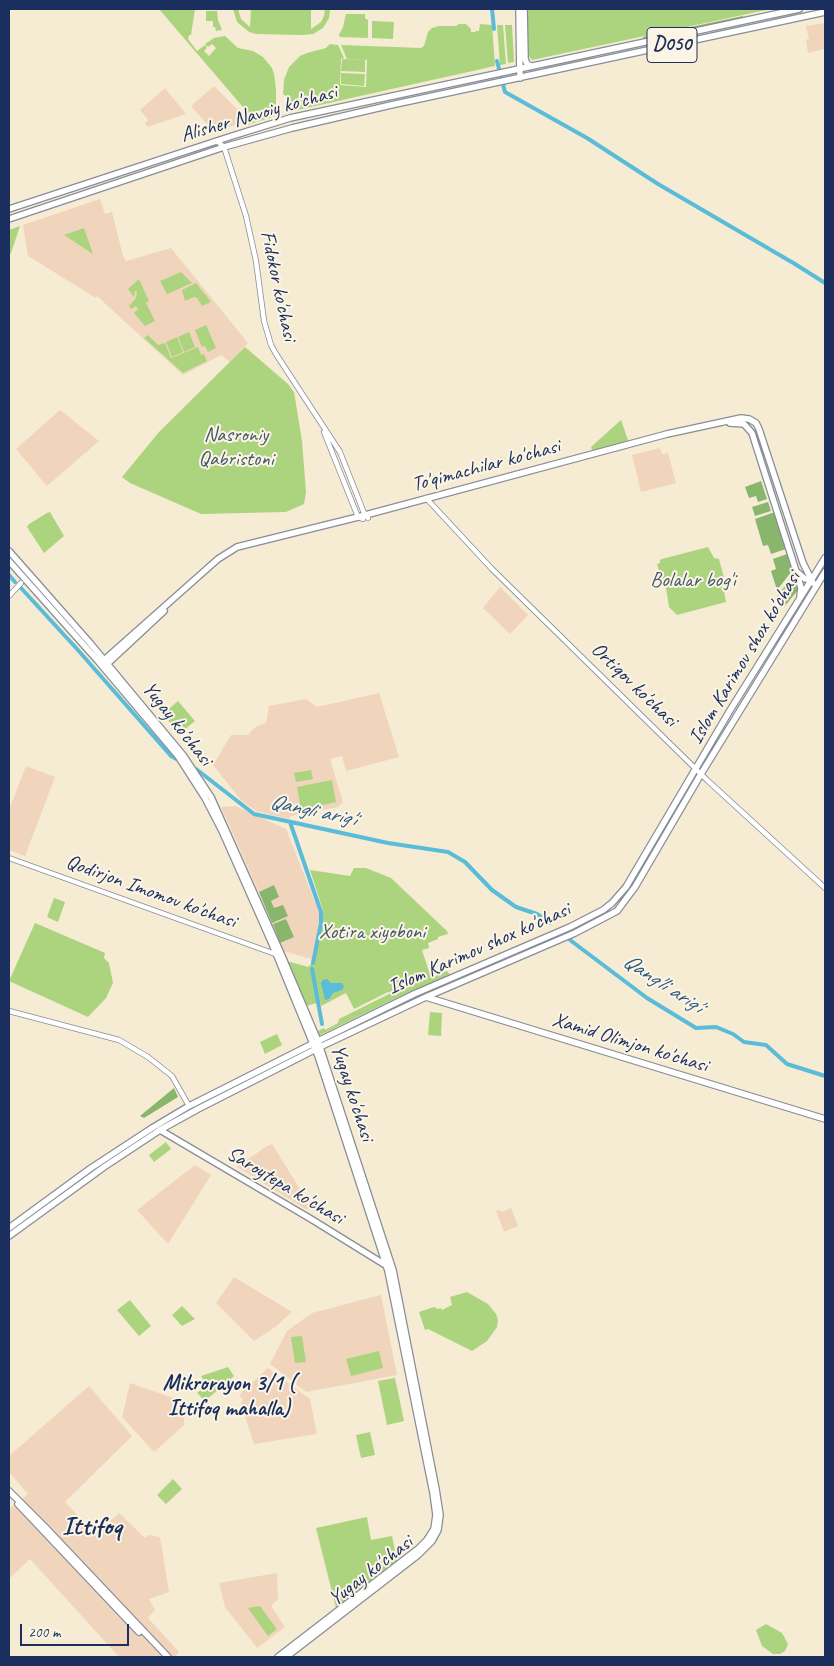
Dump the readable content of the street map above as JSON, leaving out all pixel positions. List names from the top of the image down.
{
  "streets": {
    "main road": [
      "D050",
      "Alisher Navoiy ko'chasi",
      "To'qimachilar ko'chasi",
      "Islom Karimov shox ko'chasi",
      "Yugay ko'chasi",
      "Xamid Olimjon ko'chasi",
      "Saroytepa ko'chasi"
    ],
    "street": ["Fidokor ko'chasi", "Ortiqov ko'chasi", "Qodirjon Imomov ko'chasi"]
  },
  "crossings": [
    ["Alisher Navoiy ko'chasi", "Fidokor ko'chasi"],
    ["Fidokor ko'chasi", "To'qimachilar ko'chasi"],
    ["To'qimachilar ko'chasi", "Islom Karimov shox ko'chasi"],
    ["To'qimachilar ko'chasi", "Ortiqov ko'chasi"],
    ["To'qimachilar ko'chasi", "Yugay ko'chasi"],
    ["Islom Karimov shox ko'chasi", "Ortiqov ko'chasi"],
    ["Islom Karimov shox ko'chasi", "Yugay ko'chasi"],
    ["Islom Karimov shox ko'chasi", "Xamid Olimjon ko'chasi"],
    ["Islom Karimov shox ko'chasi", "Saroytepa ko'chasi"],
    ["Yugay ko'chasi", "Qodirjon Imomov ko'chasi"],
    ["Yugay ko'chasi", "Saroytepa ko'chasi"]
  ],
  "districts": ["Mikrorayon 3/1 ( Ittifoq mahalla)", "Ittifoq"],
  "water": ["Qangli arig'i", "Qang'li arig'i"],
  "parks": ["Nasroniy Qabristoni", "Bolalar bog'i", "Xotira xiyoboni"],
  "scale_bar": "200 m"
}
